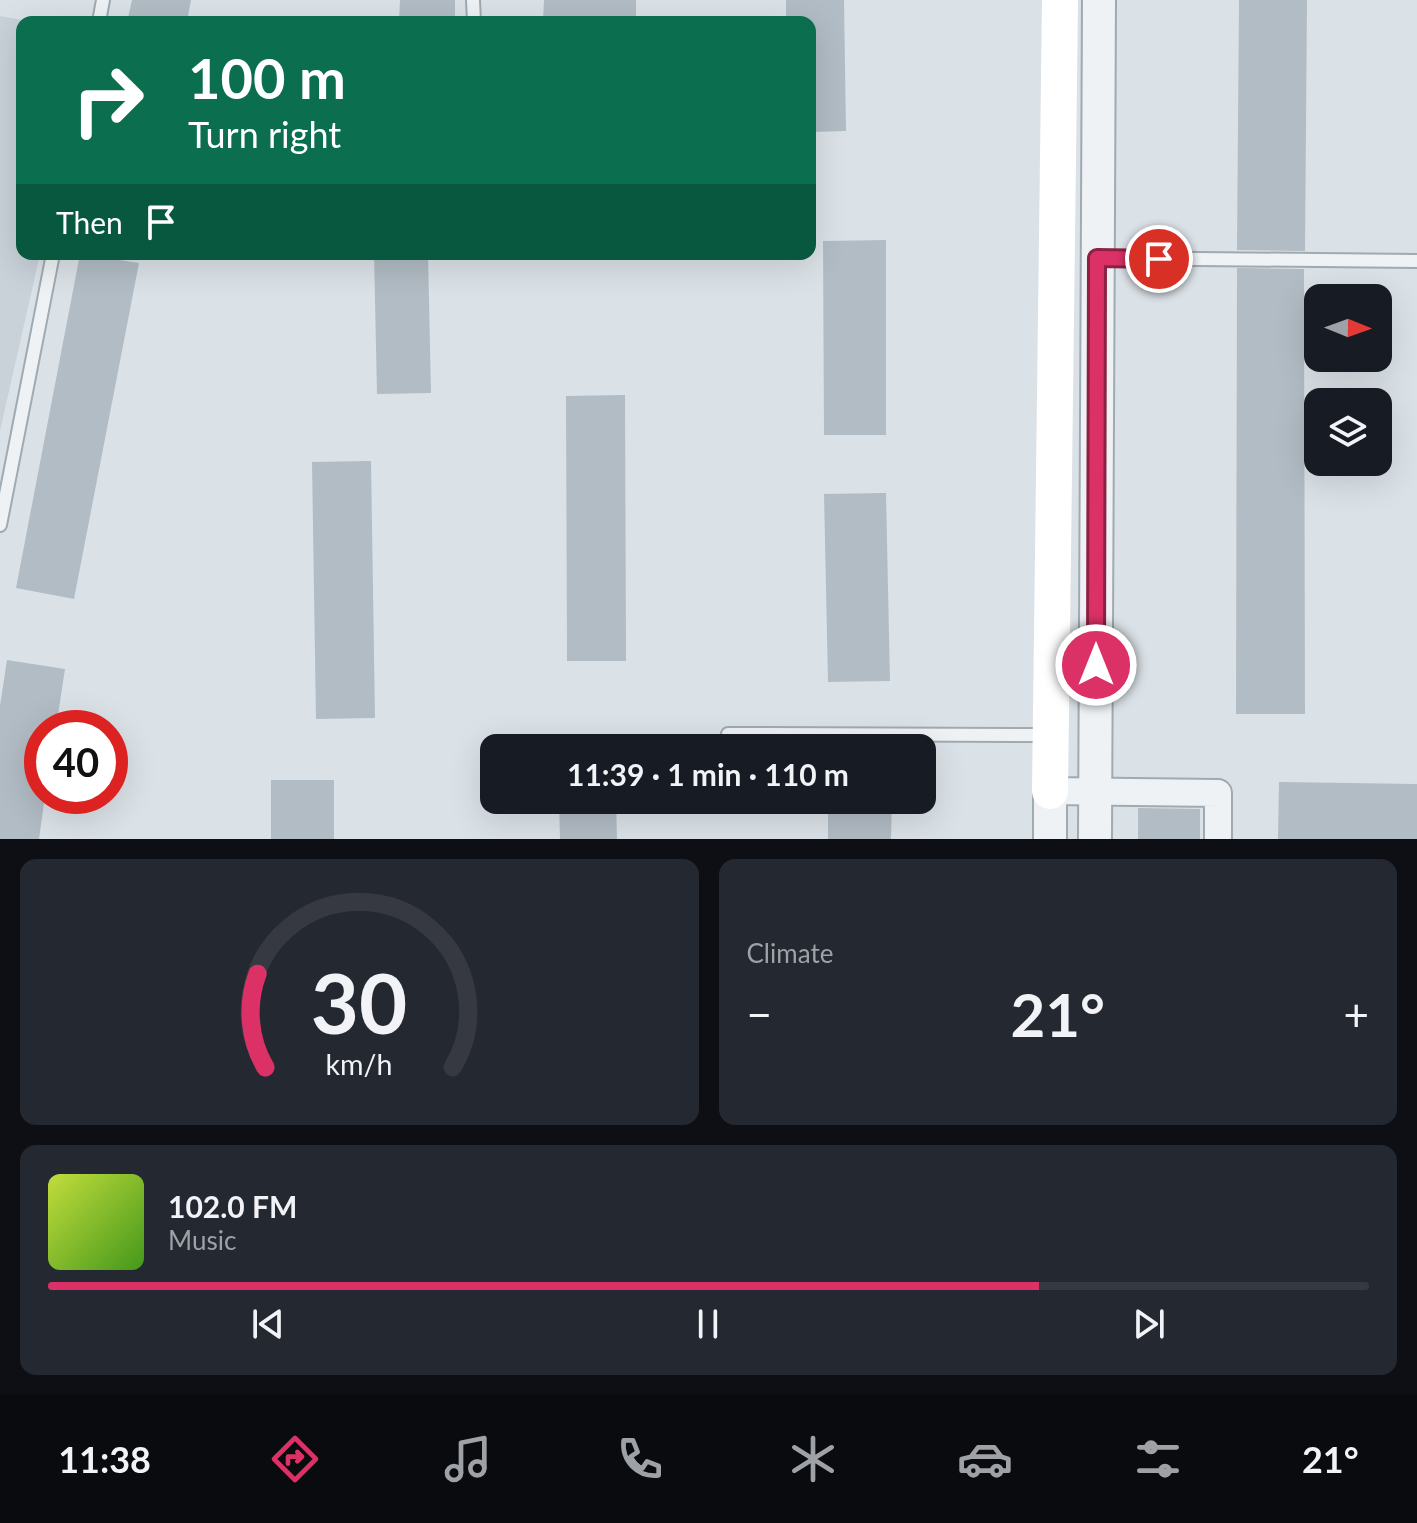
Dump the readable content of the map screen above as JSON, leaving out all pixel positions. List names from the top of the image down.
{
  "north": "right",
  "page": {
    "turn": ["100 m", "Turn right"],
    "then": "Then",
    "limit": "40",
    "trip": "11:39 · 1 min · 110 m",
    "tile": "Climate",
    "heat": ["−", "21°", "+"],
    "song": ["102.0 FM", "Music"],
    "tabs": ["11:38", "21°"],
    "gauge": ["30", "km/h"]
  }
}
